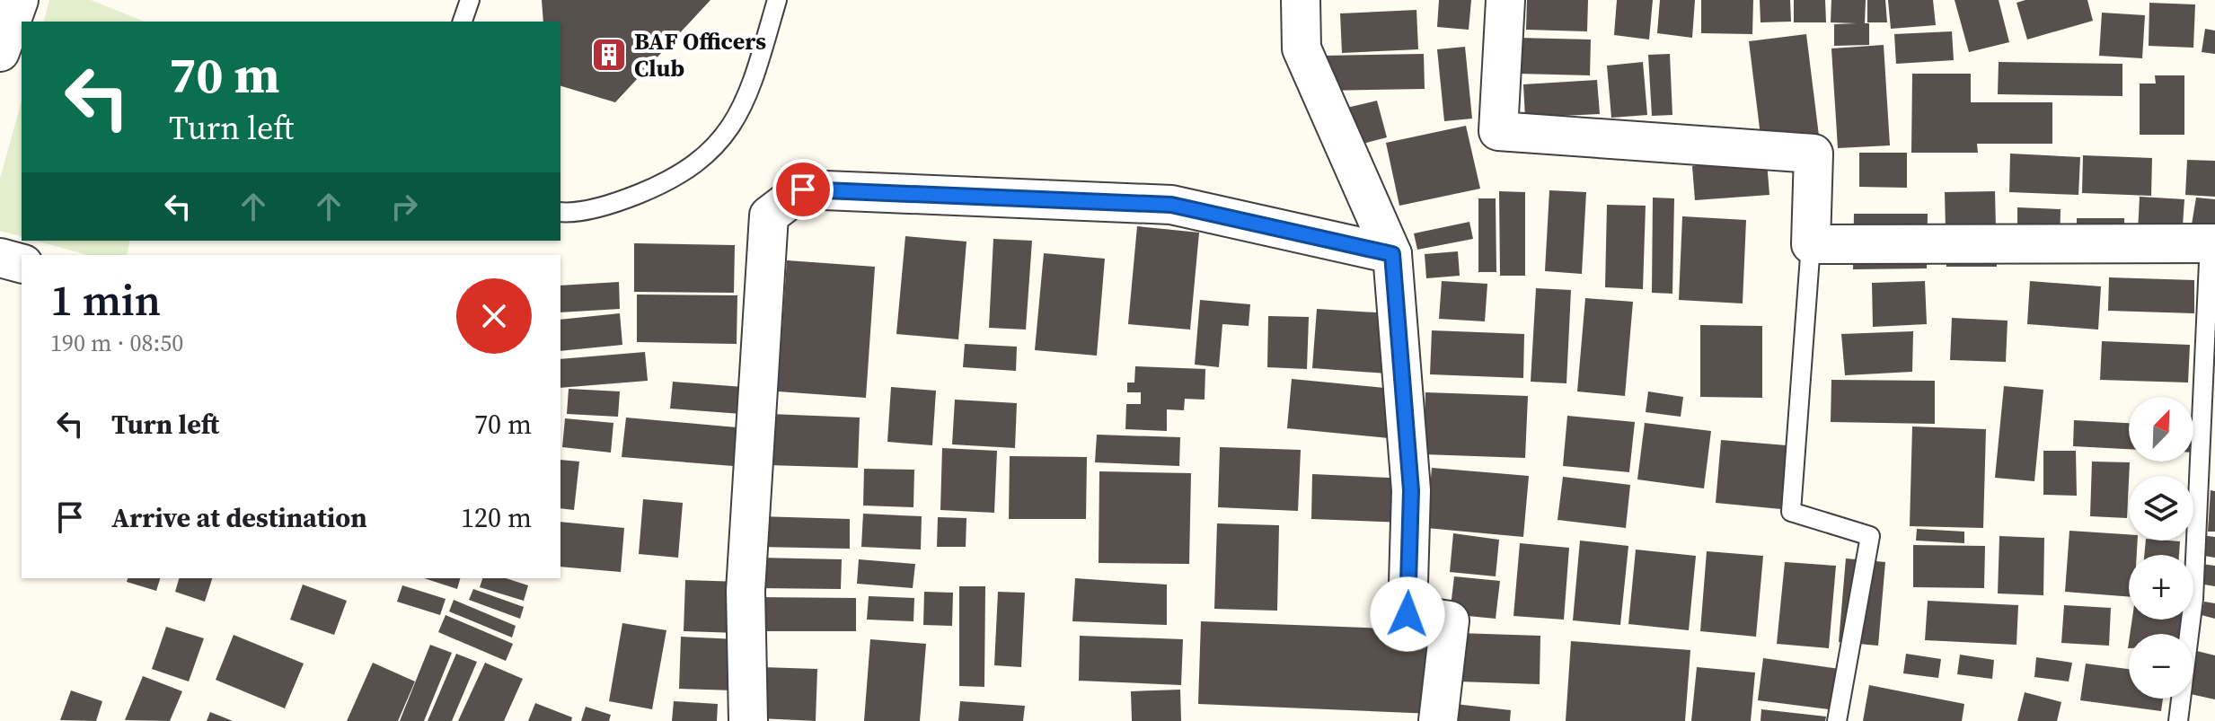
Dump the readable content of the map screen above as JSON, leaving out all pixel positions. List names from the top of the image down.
{
  "places": {
    "building": ["BAF Officers Club"]
  },
  "north": "top right",
  "page": {
    "turn": ["70 m", "Turn left"],
    "heading": ["1 min", "190 m · 08:50"],
    "list": [
      {
        "name": "Turn left",
        "value": "70 m"
      },
      {
        "name": "Arrive at destination",
        "value": "120 m"
      }
    ],
    "map_buttons": ["+", "−"]
  }
}
